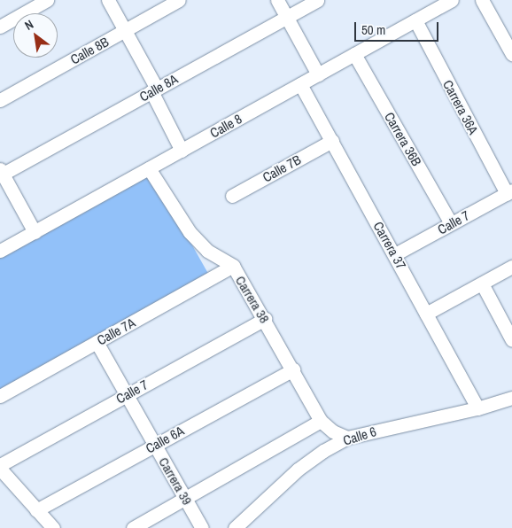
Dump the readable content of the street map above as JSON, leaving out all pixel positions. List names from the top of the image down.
{
  "streets": {
    "street": [
      "Calle 8B",
      "Calle 8A",
      "Carrera 36A",
      "Calle 8",
      "Carrera 36B",
      "Calle 7B",
      "Calle 7",
      "Carrera 37",
      "Carrera 38",
      "Calle 7A",
      "Calle 6",
      "Calle 6A",
      "Carrera 39"
    ]
  },
  "crossings": [
    ["Carrera 36A", "Calle 8"],
    ["Carrera 36A", "Calle 7"],
    ["Calle 8", "Carrera 36B"],
    ["Calle 8", "Carrera 37"],
    ["Calle 8", "Carrera 38"],
    ["Carrera 36B", "Calle 7"],
    ["Calle 7B", "Carrera 37"],
    ["Calle 7", "Carrera 37"],
    ["Calle 7", "Carrera 38"],
    ["Calle 7", "Carrera 39"],
    ["Carrera 37", "Calle 6"],
    ["Carrera 38", "Calle 7A"],
    ["Carrera 38", "Calle 6"],
    ["Carrera 38", "Calle 6A"],
    ["Calle 7A", "Carrera 39"],
    ["Calle 6A", "Carrera 39"]
  ],
  "scale_bar": "50 m",
  "north": "top left"
}
